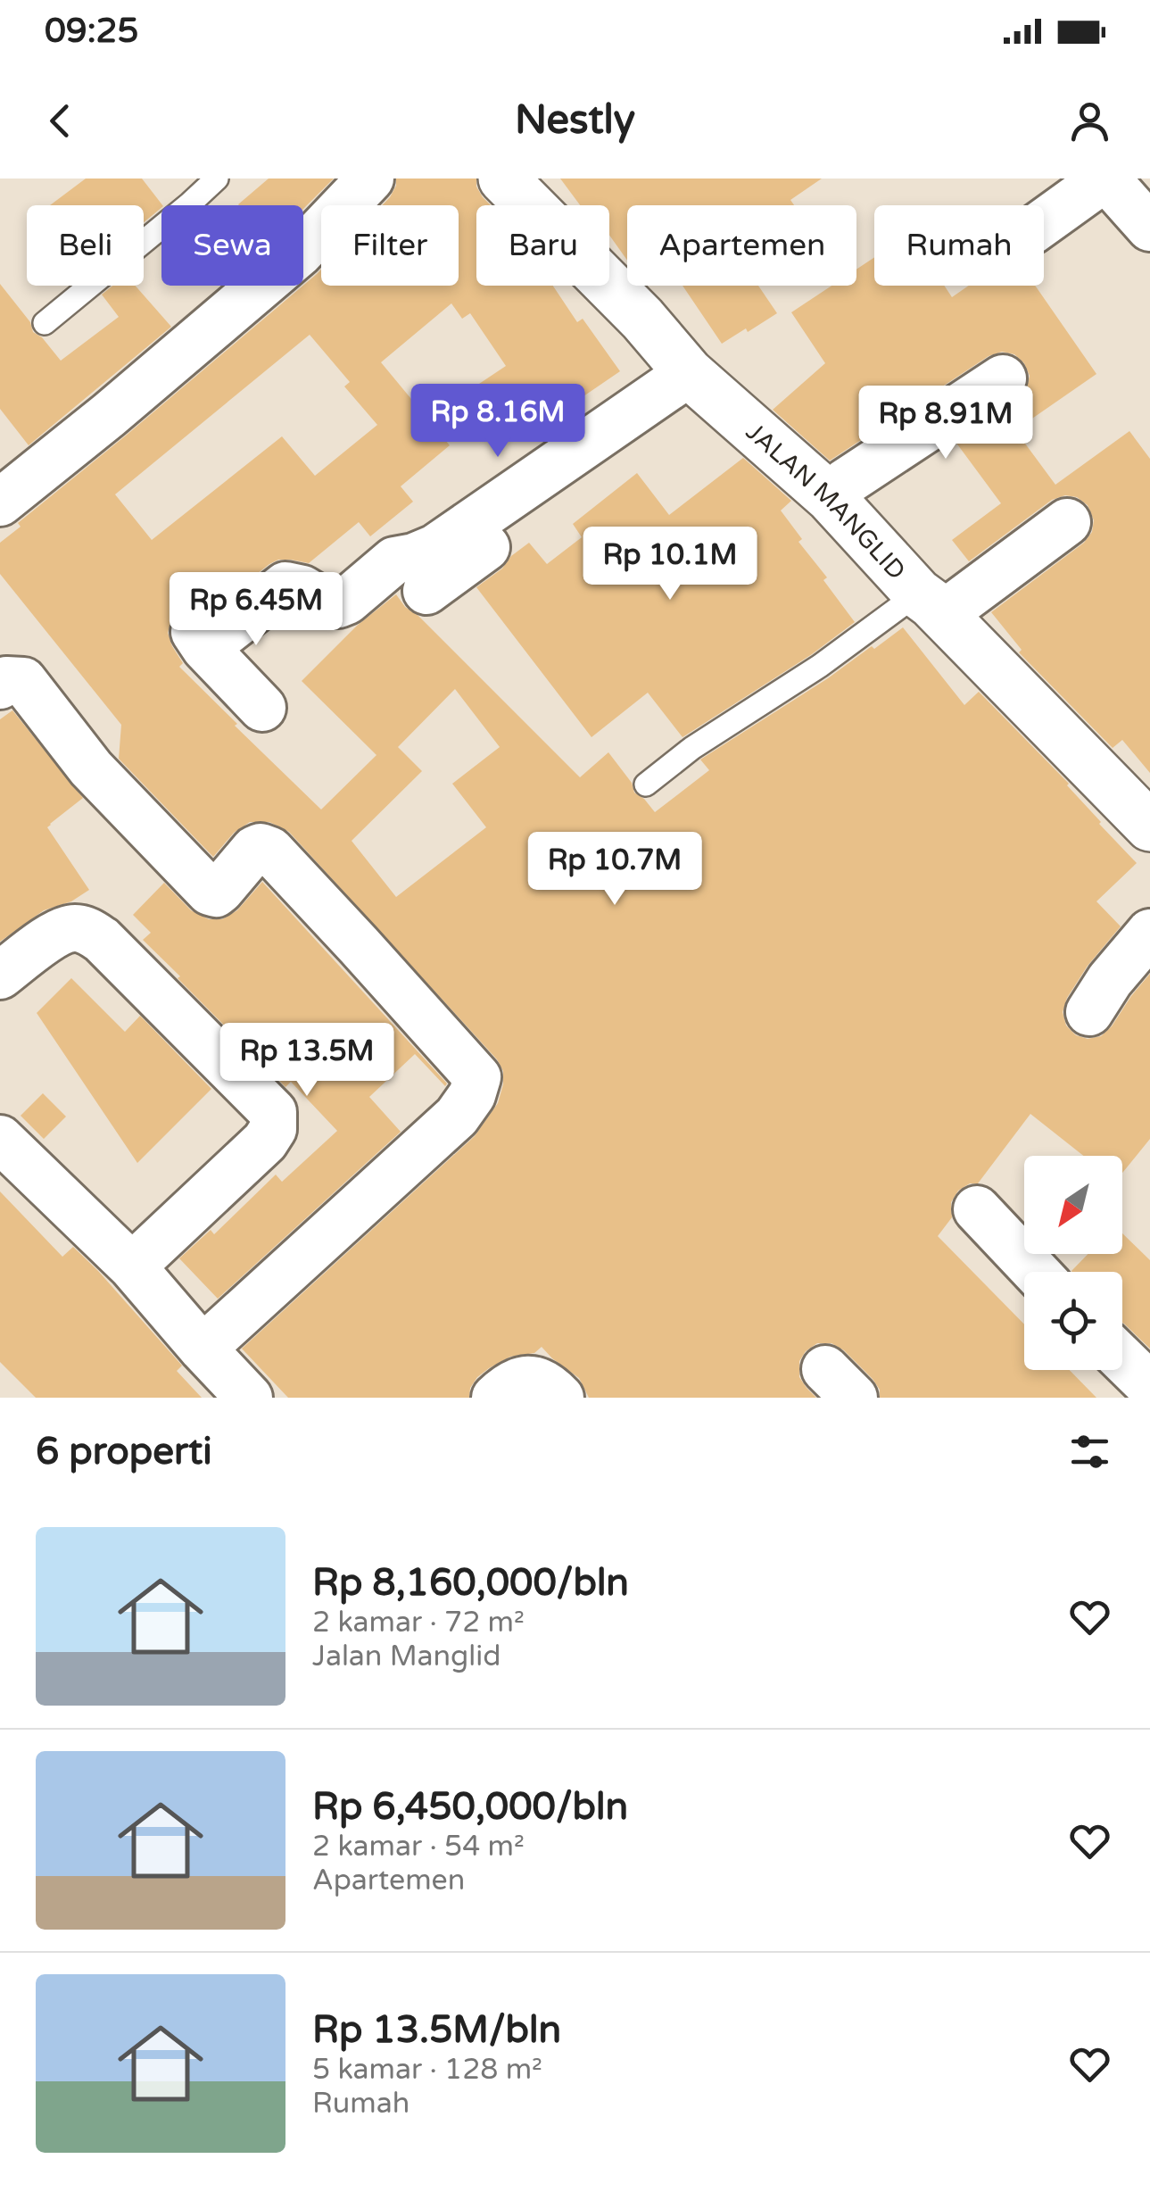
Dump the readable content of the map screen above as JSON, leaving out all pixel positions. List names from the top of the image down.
{
  "streets": {
    "street": ["JALAN MANGLID"]
  },
  "north": "bottom left",
  "page": {
    "status": "09:25",
    "header": "Nestly",
    "chip": [
      "Beli",
      "Sewa",
      "Filter",
      "Baru",
      "Apartemen",
      "Rumah"
    ],
    "price": [
      "Rp 8.16M",
      "Rp 8.91M",
      "Rp 10.1M",
      "Rp 6.45M",
      "Rp 10.7M",
      "Rp 13.5M"
    ],
    "heading": "6 properti",
    "list": [
      {
        "name": "Rp 8,160,000/bln",
        "note": "2 kamar · 72 m² · Jalan Manglid"
      },
      {
        "name": "Rp 6,450,000/bln",
        "note": "2 kamar · 54 m² · Apartemen"
      },
      {
        "name": "Rp 13.5M/bln",
        "note": "5 kamar · 128 m² · Rumah"
      }
    ]
  }
}
